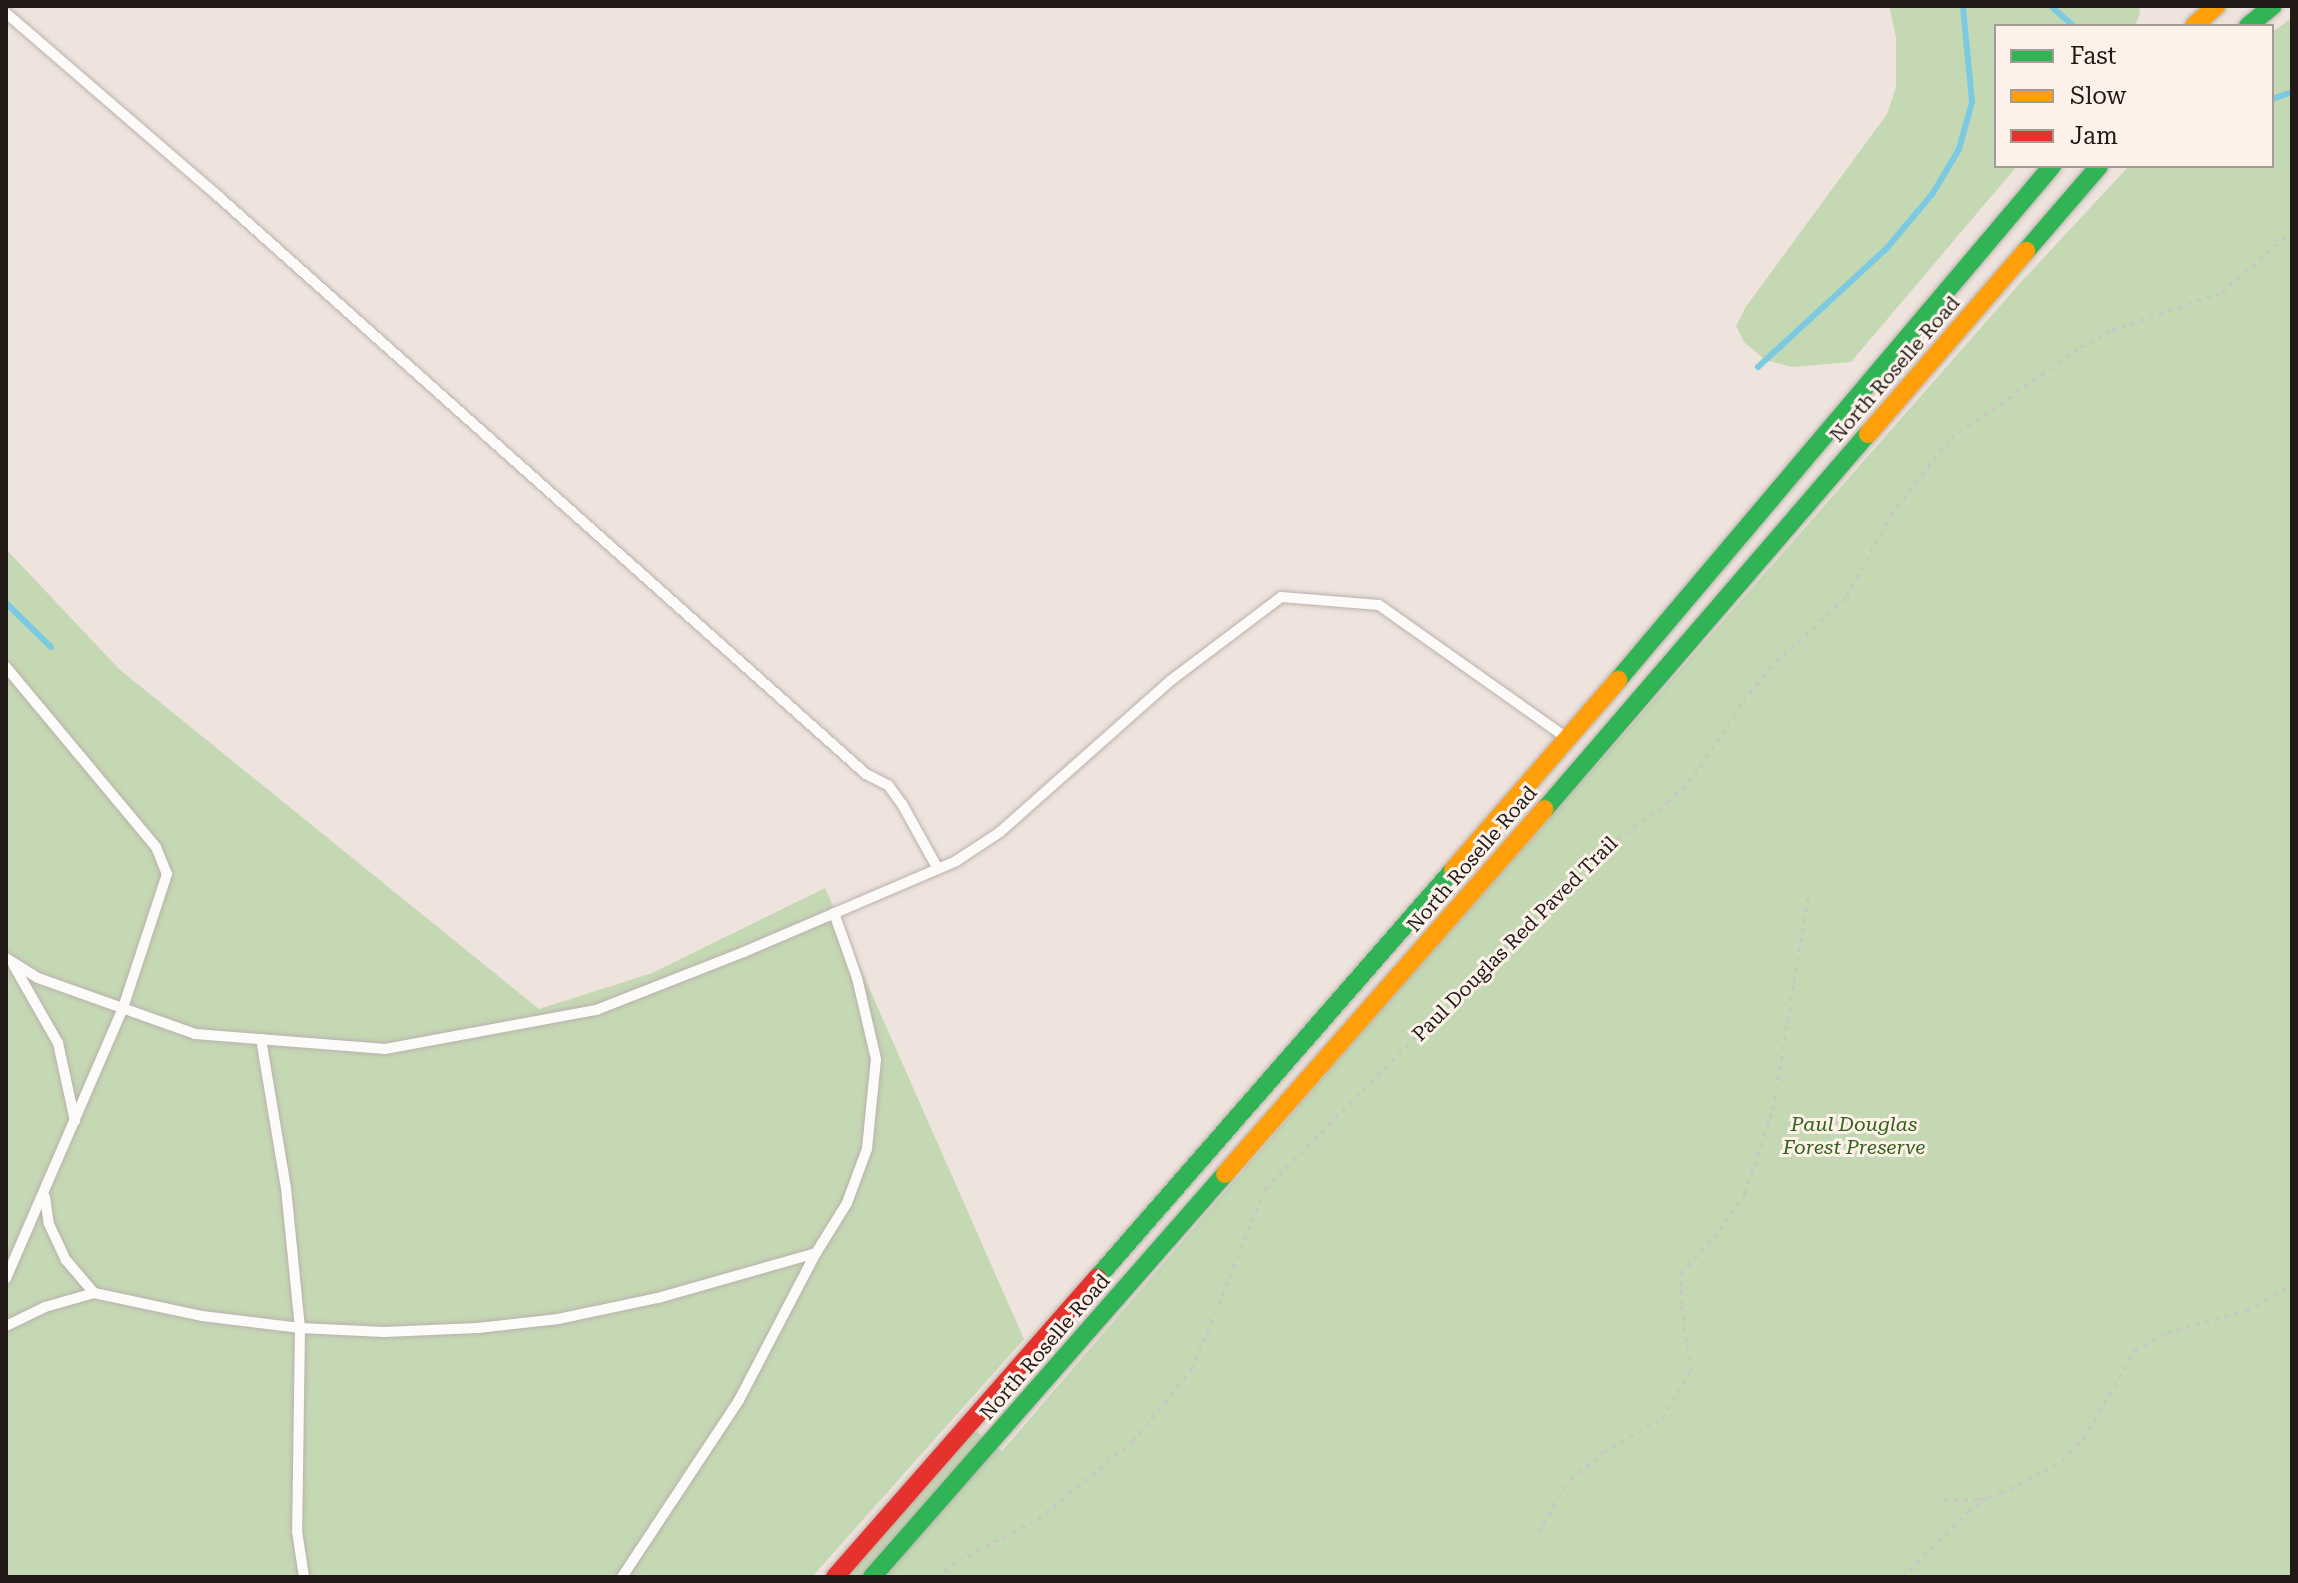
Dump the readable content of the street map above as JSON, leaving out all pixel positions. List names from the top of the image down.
{
  "streets": {
    "main road": ["North Roselle Road"],
    "path": ["Paul Douglas Red Paved Trail"]
  },
  "parks": ["Paul Douglas Forest Preserve"],
  "legend": ["Fast", "Slow", "Jam"]
}
